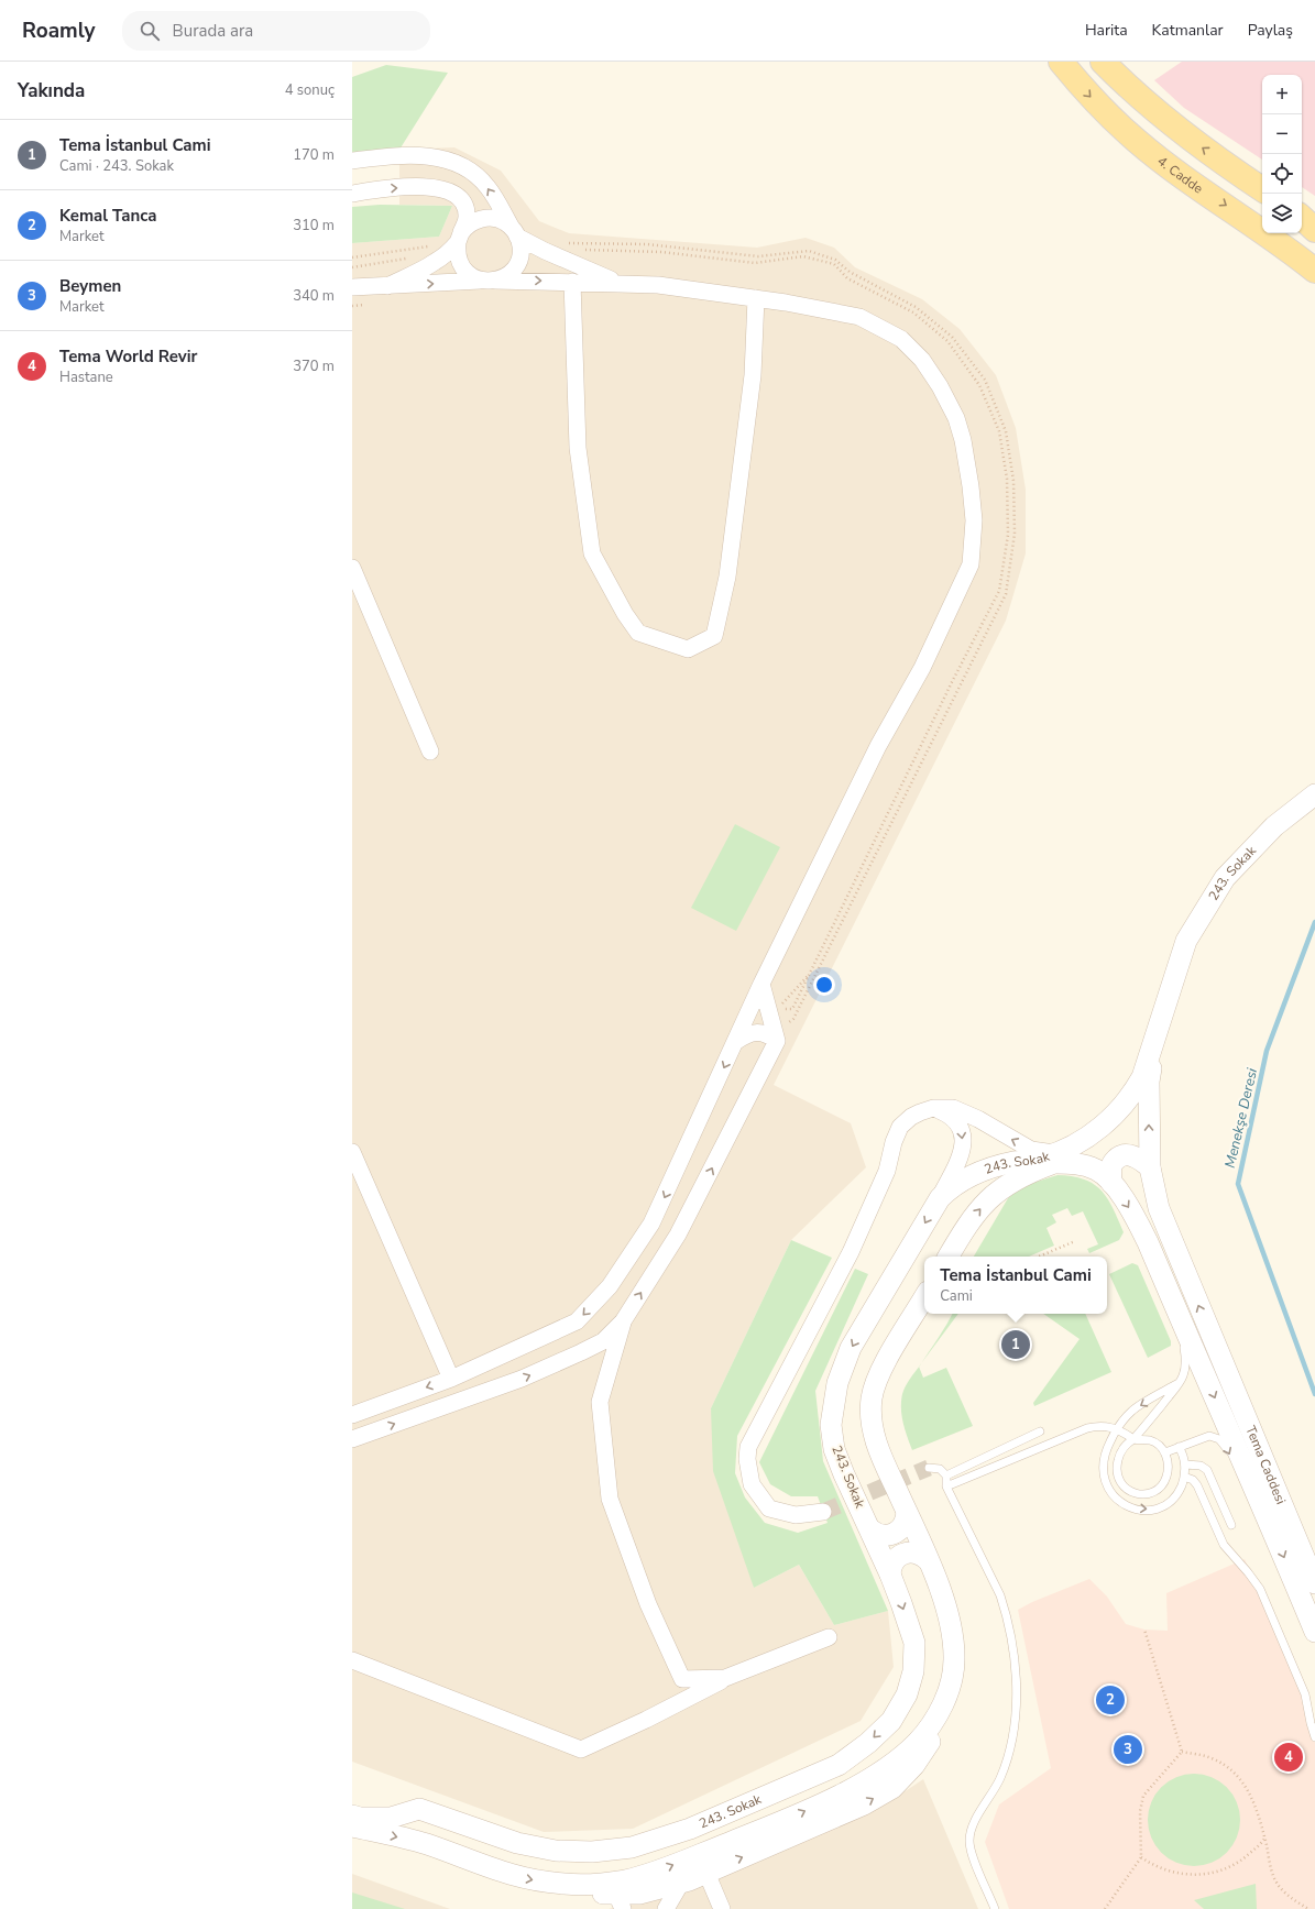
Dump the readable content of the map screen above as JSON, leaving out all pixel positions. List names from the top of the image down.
{
  "streets": {
    "main road": ["4. Cadde"],
    "street": ["243. Sokak", "Tema Caddesi"]
  },
  "crossings": [
    ["243. Sokak", "Tema Caddesi"]
  ],
  "water": ["Menekşe Deresi"],
  "page": {
    "header": "Roamly",
    "search": "Burada ara",
    "nav": ["Harita", "Katmanlar", "Paylaş"],
    "heading": ["Yakında", "4 sonuç"],
    "map_buttons": ["+", "−"],
    "list": [
      {
        "mark": "1",
        "name": "Tema İstanbul Cami",
        "note": "Cami · 243. Sokak",
        "value": "170 m"
      },
      {
        "mark": "2",
        "name": "Kemal Tanca",
        "note": "Market",
        "value": "310 m"
      },
      {
        "mark": "3",
        "name": "Beymen",
        "note": "Market",
        "value": "340 m"
      },
      {
        "mark": "4",
        "name": "Tema World Revir",
        "note": "Hastane",
        "value": "370 m"
      }
    ],
    "popup": ["Tema İstanbul Cami", "Cami"],
    "pins": [
      "1",
      "2",
      "3",
      "4"
    ]
  }
}
